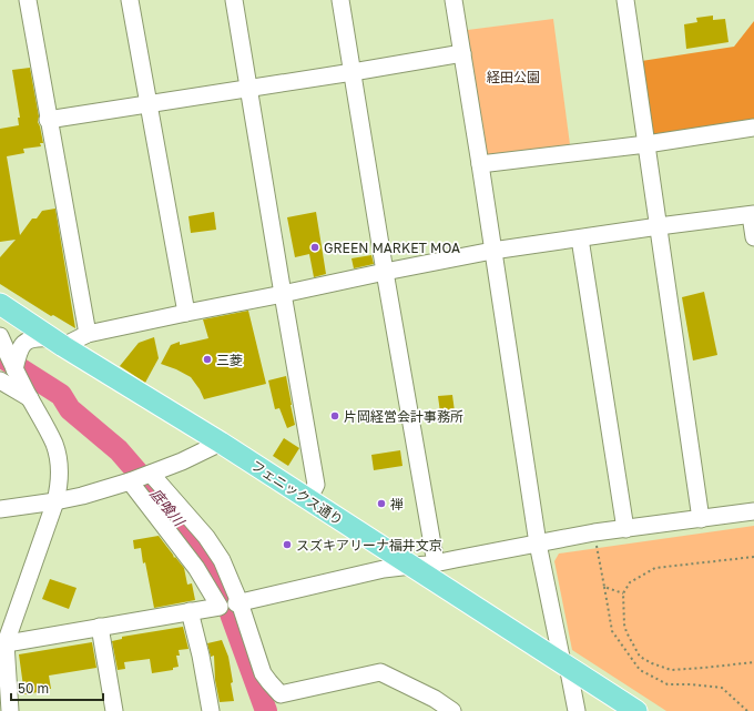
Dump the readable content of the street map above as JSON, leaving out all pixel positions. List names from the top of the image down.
{
  "streets": {
    "main road": ["フェニックス通り"]
  },
  "water": ["底喰川"],
  "parks": ["経田公園"],
  "places": [
    "GREEN MARKET MOA",
    "三菱",
    "片岡経営会計事務所",
    "禅",
    "スズキアリーナ福井文京"
  ],
  "scale_bar": "50 m"
}
